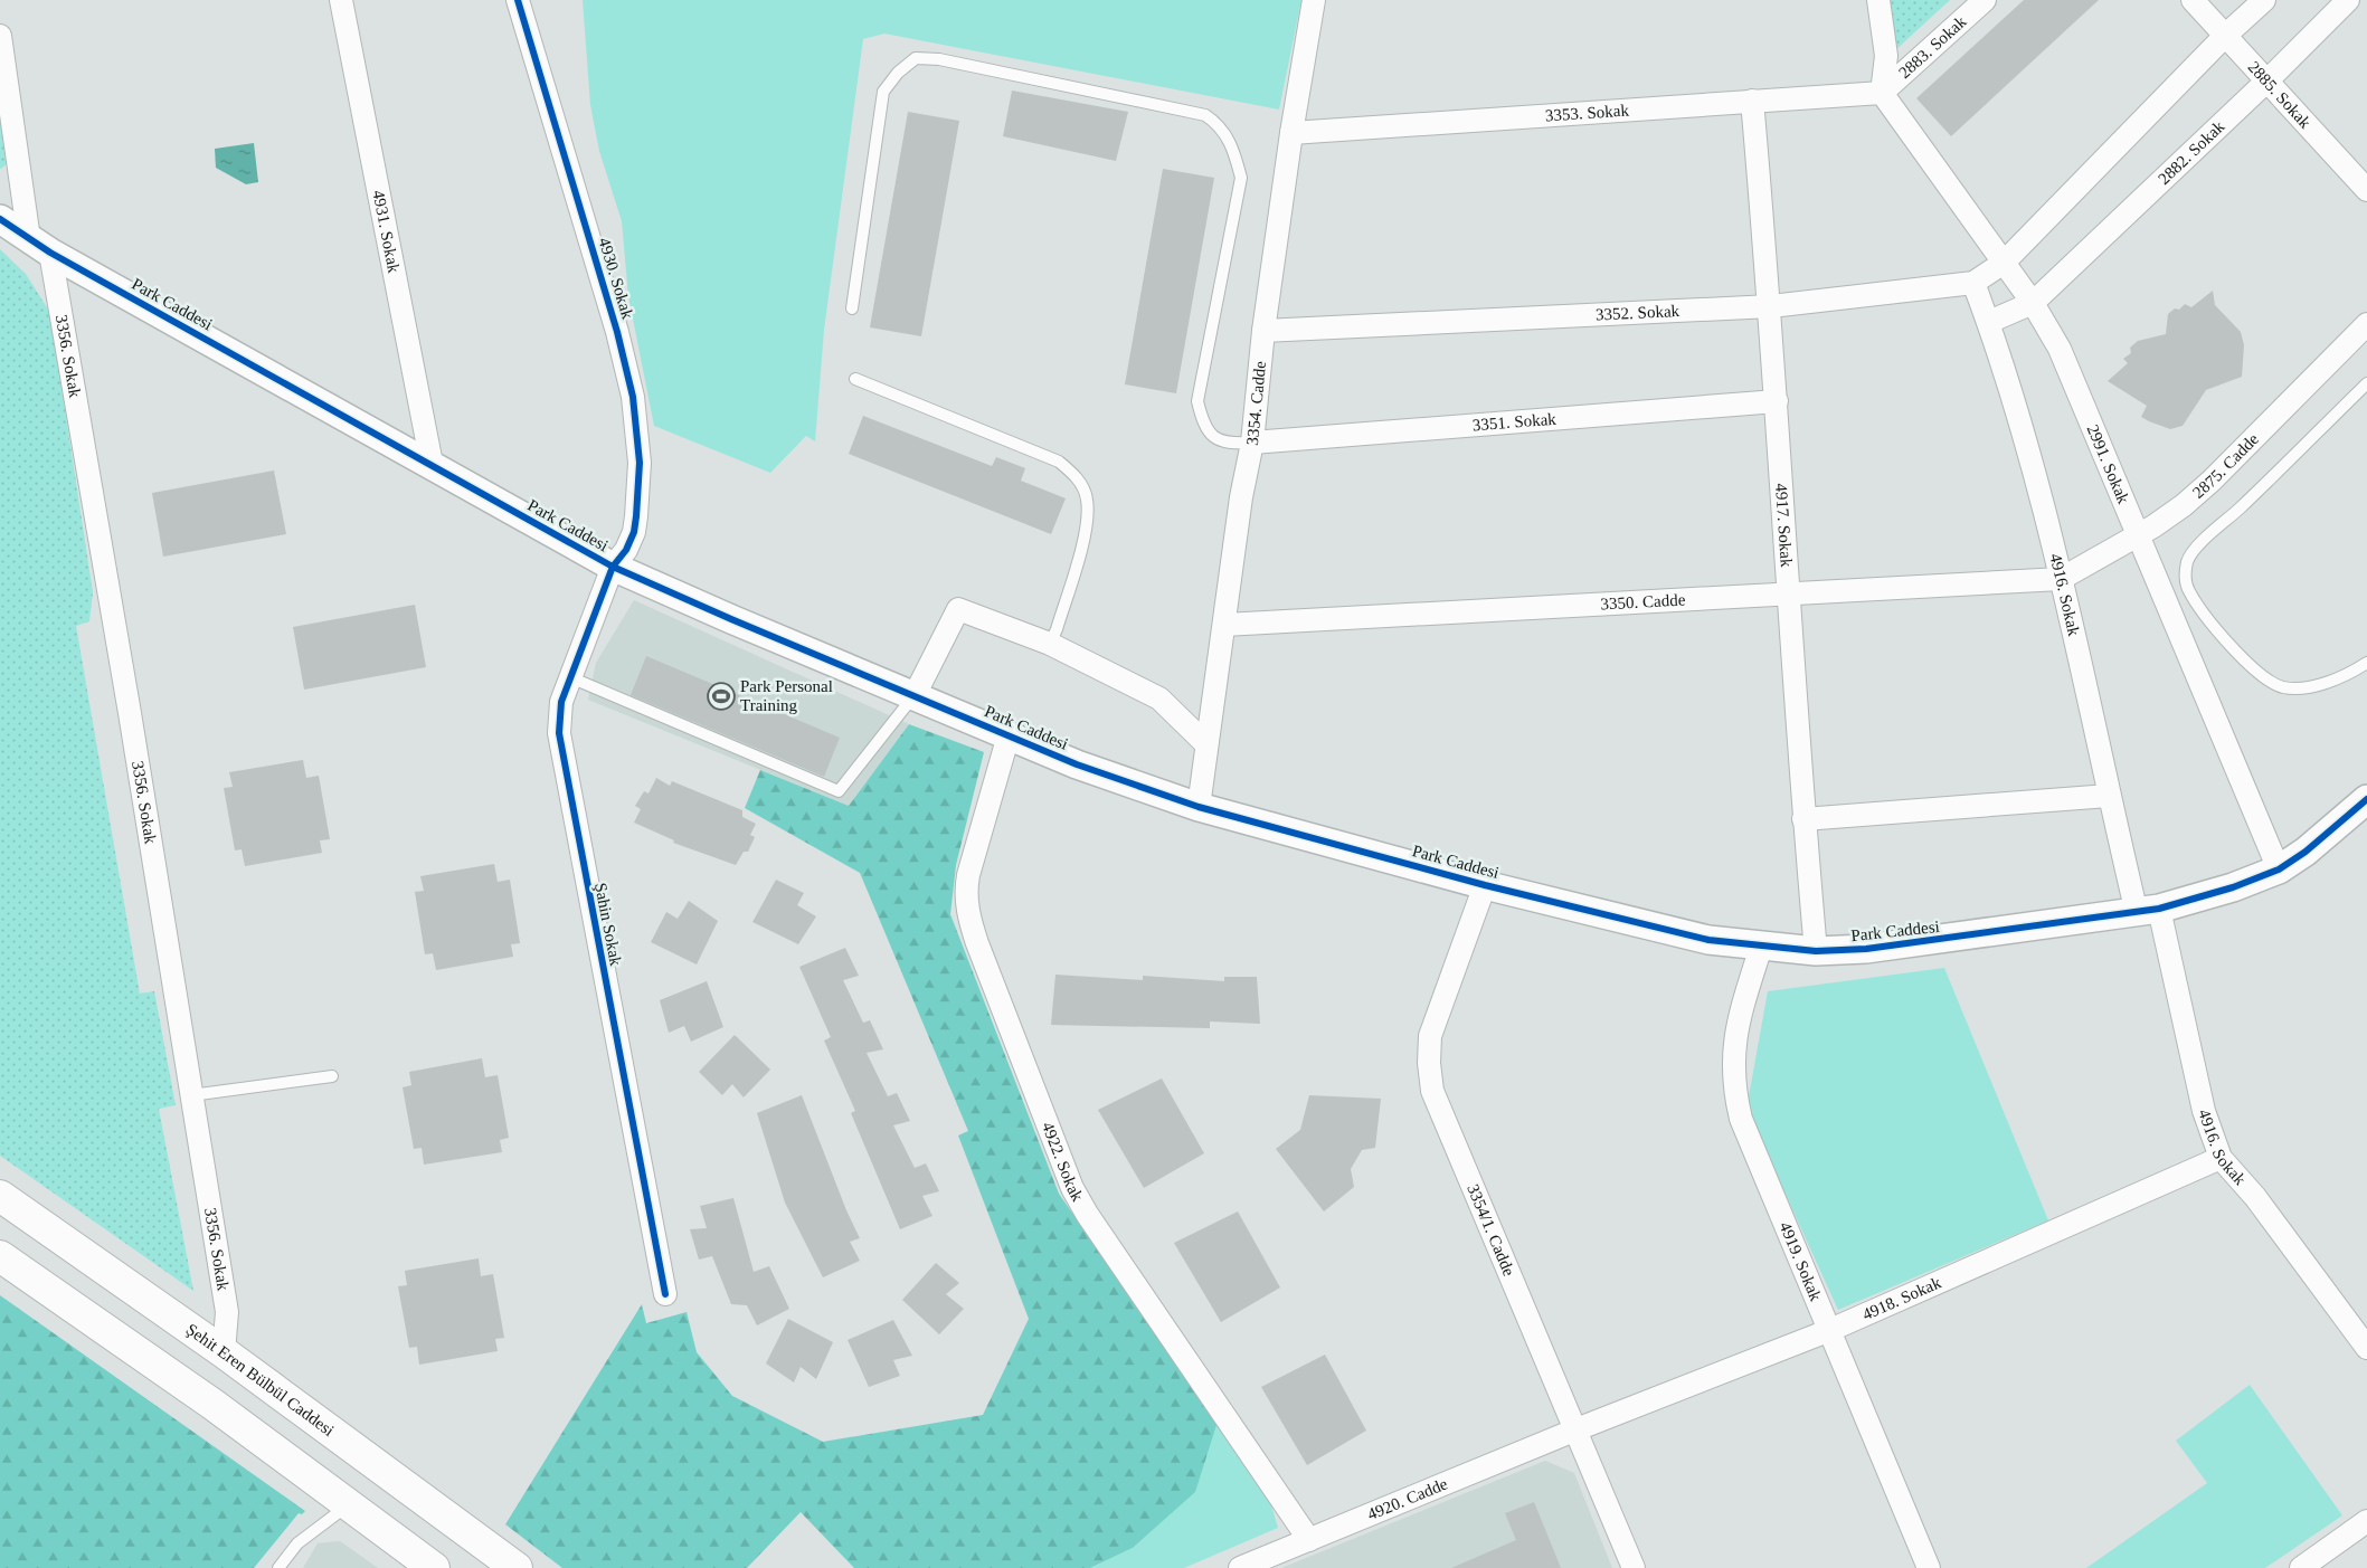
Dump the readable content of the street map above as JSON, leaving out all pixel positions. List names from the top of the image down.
{
  "streets": {
    "main road": ["Şehit Eren Bülbül Caddesi"],
    "street": [
      "2883. Sokak",
      "2885. Sokak",
      "3353. Sokak",
      "2882. Sokak",
      "4931. Sokak",
      "4930. Sokak",
      "Park Caddesi",
      "3352. Sokak",
      "3356. Sokak",
      "3354. Cadde",
      "3351. Sokak",
      "2991. Sokak",
      "2875. Cadde",
      "4917. Sokak",
      "4916. Sokak",
      "3350. Cadde",
      "Şahin Sokak",
      "4922. Sokak",
      "3354/1. Cadde",
      "4919. Sokak",
      "4918. Sokak",
      "4920. Cadde"
    ]
  },
  "crossings": [
    ["2883. Sokak", "3353. Sokak"],
    ["2883. Sokak", "2991. Sokak"],
    ["2885. Sokak", "2882. Sokak"],
    ["3353. Sokak", "3354. Cadde"],
    ["3353. Sokak", "2991. Sokak"],
    ["3353. Sokak", "4917. Sokak"],
    ["2882. Sokak", "2991. Sokak"],
    ["4931. Sokak", "Park Caddesi"],
    ["4930. Sokak", "Park Caddesi"],
    ["4930. Sokak", "Şahin Sokak"],
    ["Park Caddesi", "3356. Sokak"],
    ["Park Caddesi", "3354. Cadde"],
    ["Park Caddesi", "2991. Sokak"],
    ["Park Caddesi", "4917. Sokak"],
    ["Park Caddesi", "4916. Sokak"],
    ["Park Caddesi", "Şahin Sokak"],
    ["Park Caddesi", "4922. Sokak"],
    ["Park Caddesi", "3354/1. Cadde"],
    ["Park Caddesi", "4919. Sokak"],
    ["3352. Sokak", "3354. Cadde"],
    ["3352. Sokak", "2991. Sokak"],
    ["3352. Sokak", "4917. Sokak"],
    ["3352. Sokak", "4916. Sokak"],
    ["3356. Sokak", "Şehit Eren Bülbül Caddesi"],
    ["3354. Cadde", "3351. Sokak"],
    ["3354. Cadde", "3350. Cadde"],
    ["3351. Sokak", "4917. Sokak"],
    ["2991. Sokak", "2875. Cadde"],
    ["2875. Cadde", "4916. Sokak"],
    ["2875. Cadde", "3350. Cadde"],
    ["4917. Sokak", "3350. Cadde"],
    ["4916. Sokak", "3350. Cadde"],
    ["4916. Sokak", "4918. Sokak"],
    ["4922. Sokak", "4920. Cadde"],
    ["3354/1. Cadde", "4918. Sokak"],
    ["3354/1. Cadde", "4920. Cadde"],
    ["4919. Sokak", "4918. Sokak"],
    ["4918. Sokak", "4920. Cadde"]
  ],
  "places": {
    "sports": ["Park Personal Training"]
  }
}
